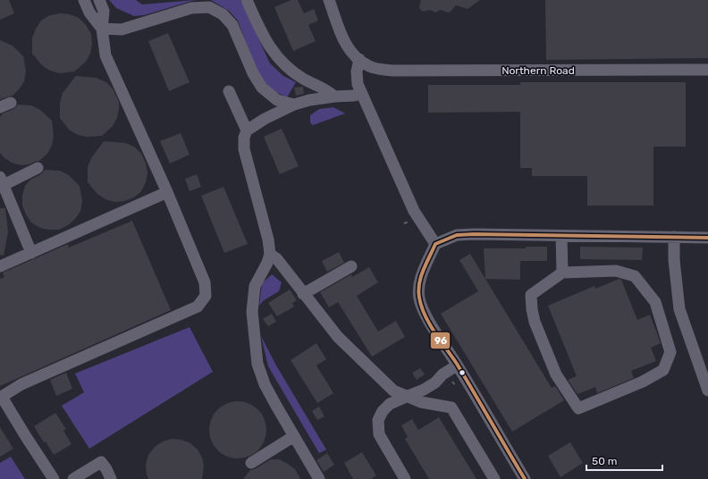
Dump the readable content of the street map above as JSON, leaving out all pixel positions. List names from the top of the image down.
{
  "streets": {
    "street": ["Northern Road"]
  },
  "lines": ["transit line 96"],
  "scale_bar": "50 m"
}
